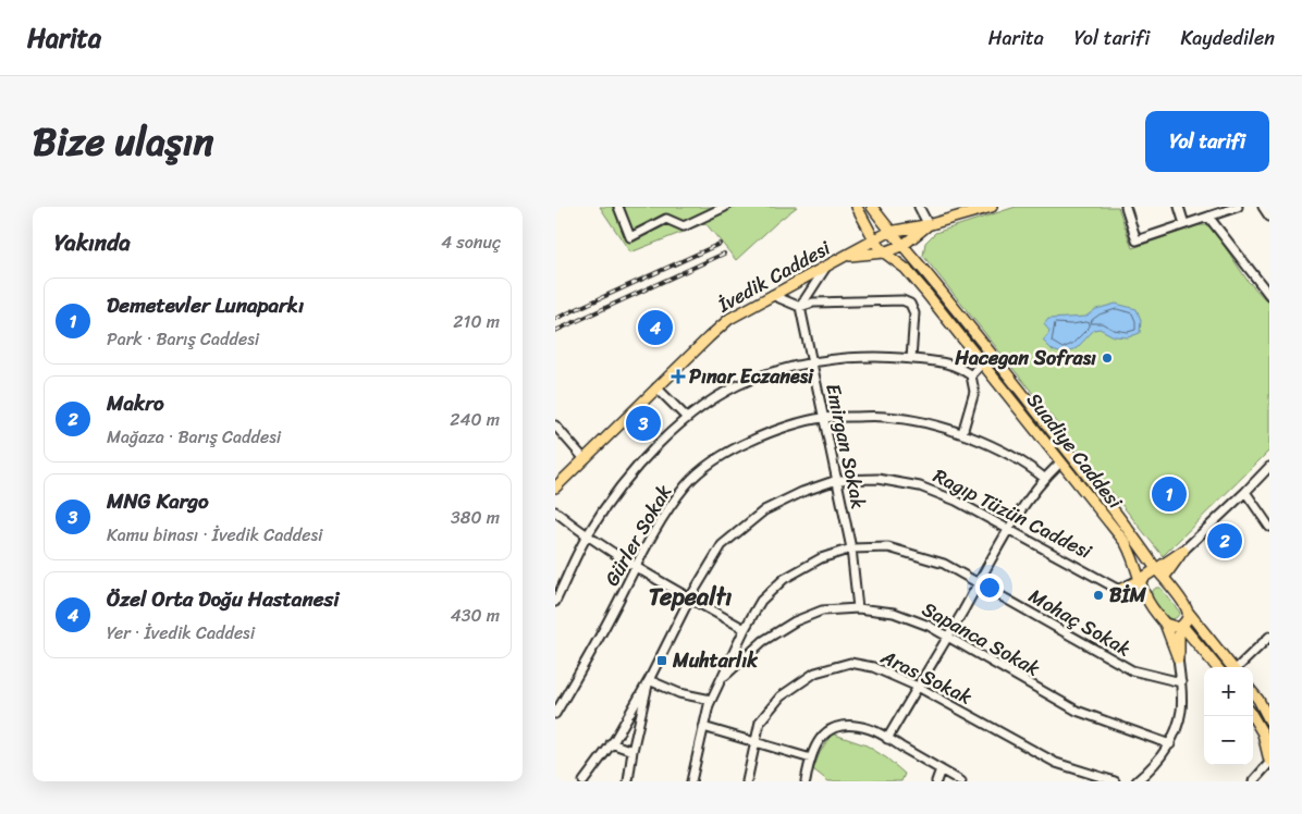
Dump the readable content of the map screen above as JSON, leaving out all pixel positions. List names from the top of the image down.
{
  "streets": {
    "main road": ["İvedik Caddesi", "Suadiye Caddesi", "Ragıp Tüzün Caddesi"],
    "street": [
      "Emirgan Sokak",
      "Gürler Sokak",
      "Mohaç Sokak",
      "Sapanca Sokak",
      "Aras Sokak"
    ]
  },
  "crossings": [
    ["İvedik Caddesi", "Suadiye Caddesi"],
    ["Emirgan Sokak", "Ragıp Tüzün Caddesi"],
    ["Emirgan Sokak", "Gürler Sokak"],
    ["Emirgan Sokak", "Mohaç Sokak"],
    ["Emirgan Sokak", "Sapanca Sokak"],
    ["Suadiye Caddesi", "Ragıp Tüzün Caddesi"],
    ["Mohaç Sokak", "Sapanca Sokak"]
  ],
  "districts": ["Tepealtı"],
  "places": {
    "other": ["Hacegan Sofrası", "BİM"],
    "health": ["Pınar Eczanesi"],
    "transit": ["Muhtarlık"]
  },
  "page": {
    "header": "Harita",
    "nav": ["Harita", "Yol tarifi", "Kaydedilen"],
    "title": "Bize ulaşın",
    "buttons": "Yol tarifi",
    "heading": ["Yakında", "4 sonuç"],
    "list": [
      {
        "mark": "1",
        "name": "Demetevler Lunaparkı",
        "note": "Park · Barış Caddesi",
        "value": "210 m"
      },
      {
        "mark": "2",
        "name": "Makro",
        "note": "Mağaza · Barış Caddesi",
        "value": "240 m"
      },
      {
        "mark": "3",
        "name": "MNG Kargo",
        "note": "Kamu binası · İvedik Caddesi",
        "value": "380 m"
      },
      {
        "mark": "4",
        "name": "Özel Orta Doğu Hastanesi",
        "note": "Yer · İvedik Caddesi",
        "value": "430 m"
      }
    ],
    "pins": [
      "4",
      "3",
      "1",
      "2"
    ],
    "map_buttons": ["+", "−"]
  }
}
